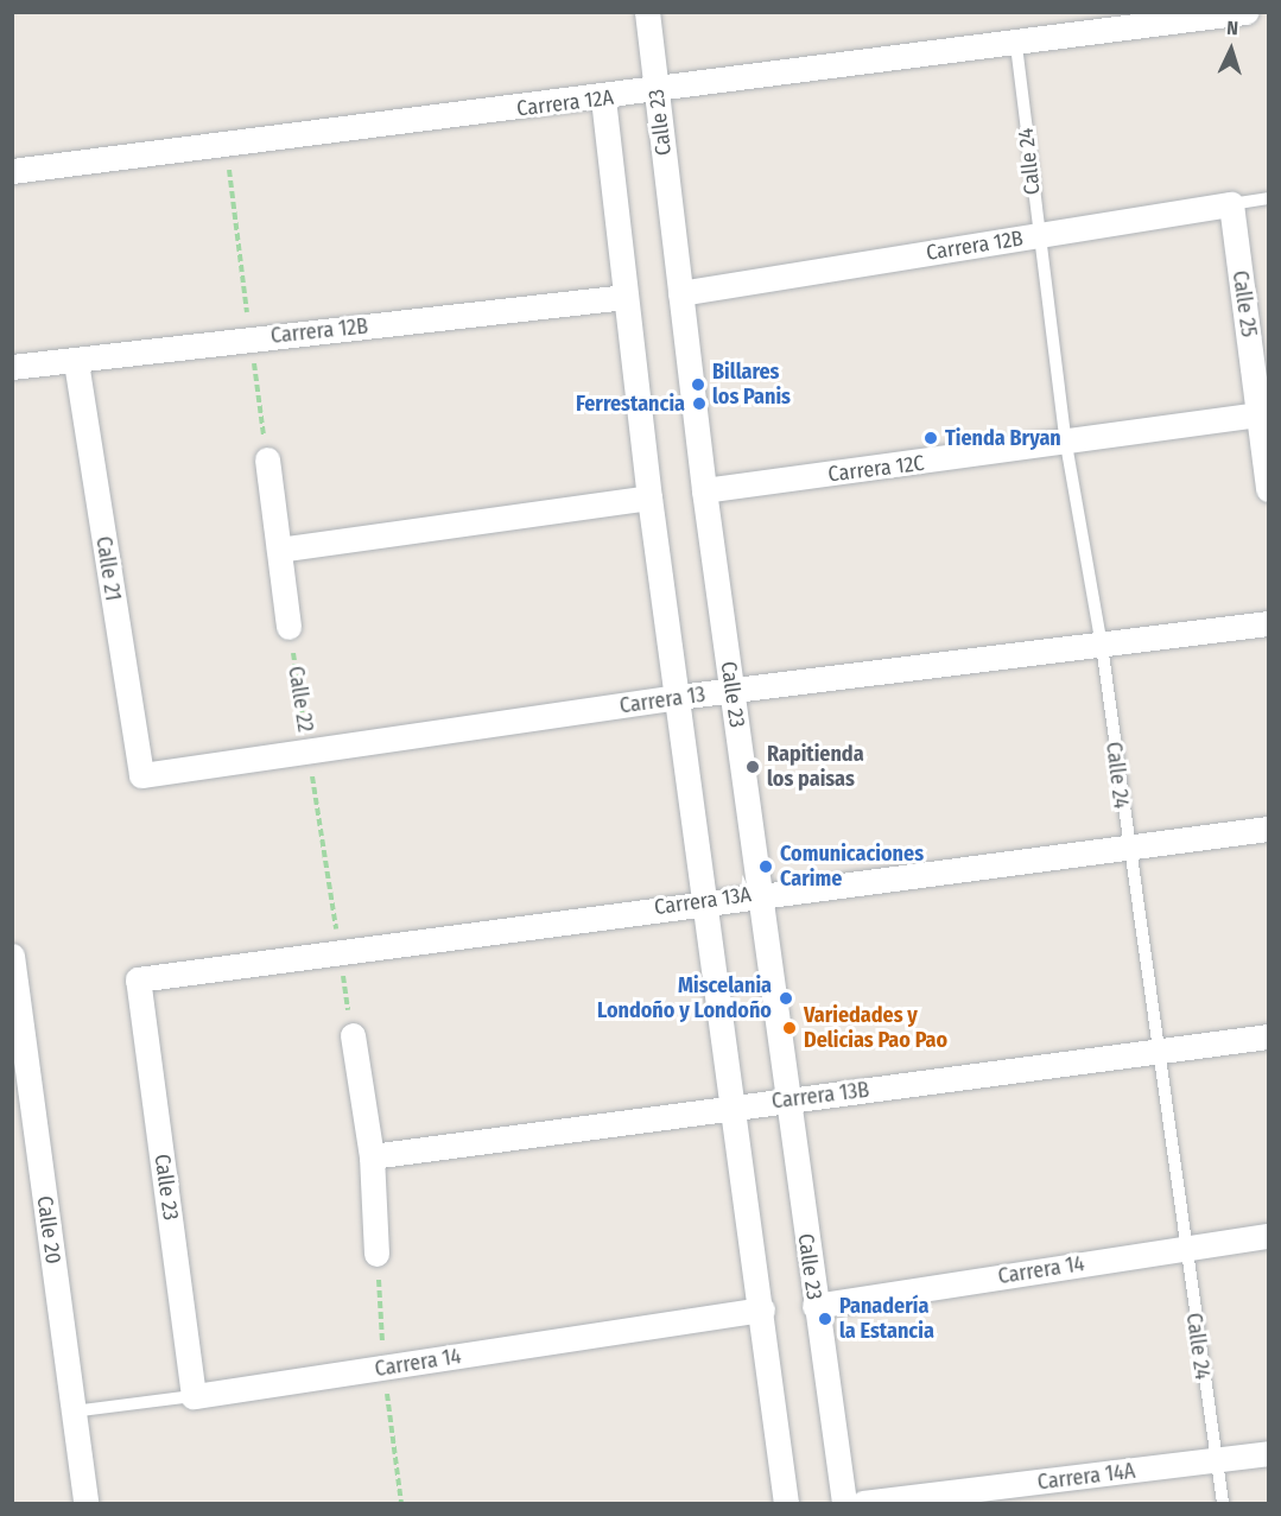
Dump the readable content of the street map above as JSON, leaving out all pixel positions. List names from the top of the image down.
{
  "streets": {
    "street": [
      "Carrera 12A",
      "Calle 23",
      "Carrera 12B",
      "Calle 25",
      "Carrera 12C",
      "Calle 21",
      "Carrera 13",
      "Carrera 13A",
      "Carrera 13B",
      "Calle 20",
      "Carrera 14",
      "Carrera 14A"
    ],
    "lane": ["Calle 24"],
    "path": ["Calle 22"]
  },
  "crossings": [
    ["Carrera 12A", "Calle 23"],
    ["Carrera 12A", "Calle 24"],
    ["Calle 23", "Carrera 12B"],
    ["Calle 23", "Carrera 12C"],
    ["Calle 23", "Carrera 13"],
    ["Calle 23", "Carrera 13A"],
    ["Calle 23", "Carrera 13B"],
    ["Calle 23", "Carrera 14"],
    ["Calle 24", "Carrera 12B"],
    ["Calle 24", "Carrera 12C"],
    ["Calle 24", "Carrera 13"],
    ["Calle 24", "Carrera 13A"],
    ["Calle 24", "Carrera 13B"],
    ["Calle 24", "Carrera 14"],
    ["Calle 24", "Carrera 14A"],
    ["Carrera 12B", "Calle 25"],
    ["Carrera 12B", "Calle 21"],
    ["Calle 25", "Carrera 12C"],
    ["Calle 21", "Carrera 13"],
    ["Calle 22", "Carrera 13"],
    ["Calle 22", "Carrera 13A"],
    ["Calle 20", "Carrera 14"]
  ],
  "places": [
    "Billares los Panis",
    "Ferrestancia",
    "Tienda Bryan",
    "Rapitienda los paisas",
    "Comunicaciones Carime",
    "Miscelania Londoño y Londoño",
    "Variedades y Delicias Pao Pao",
    "Panadería la Estancia"
  ],
  "north": "top"
}
